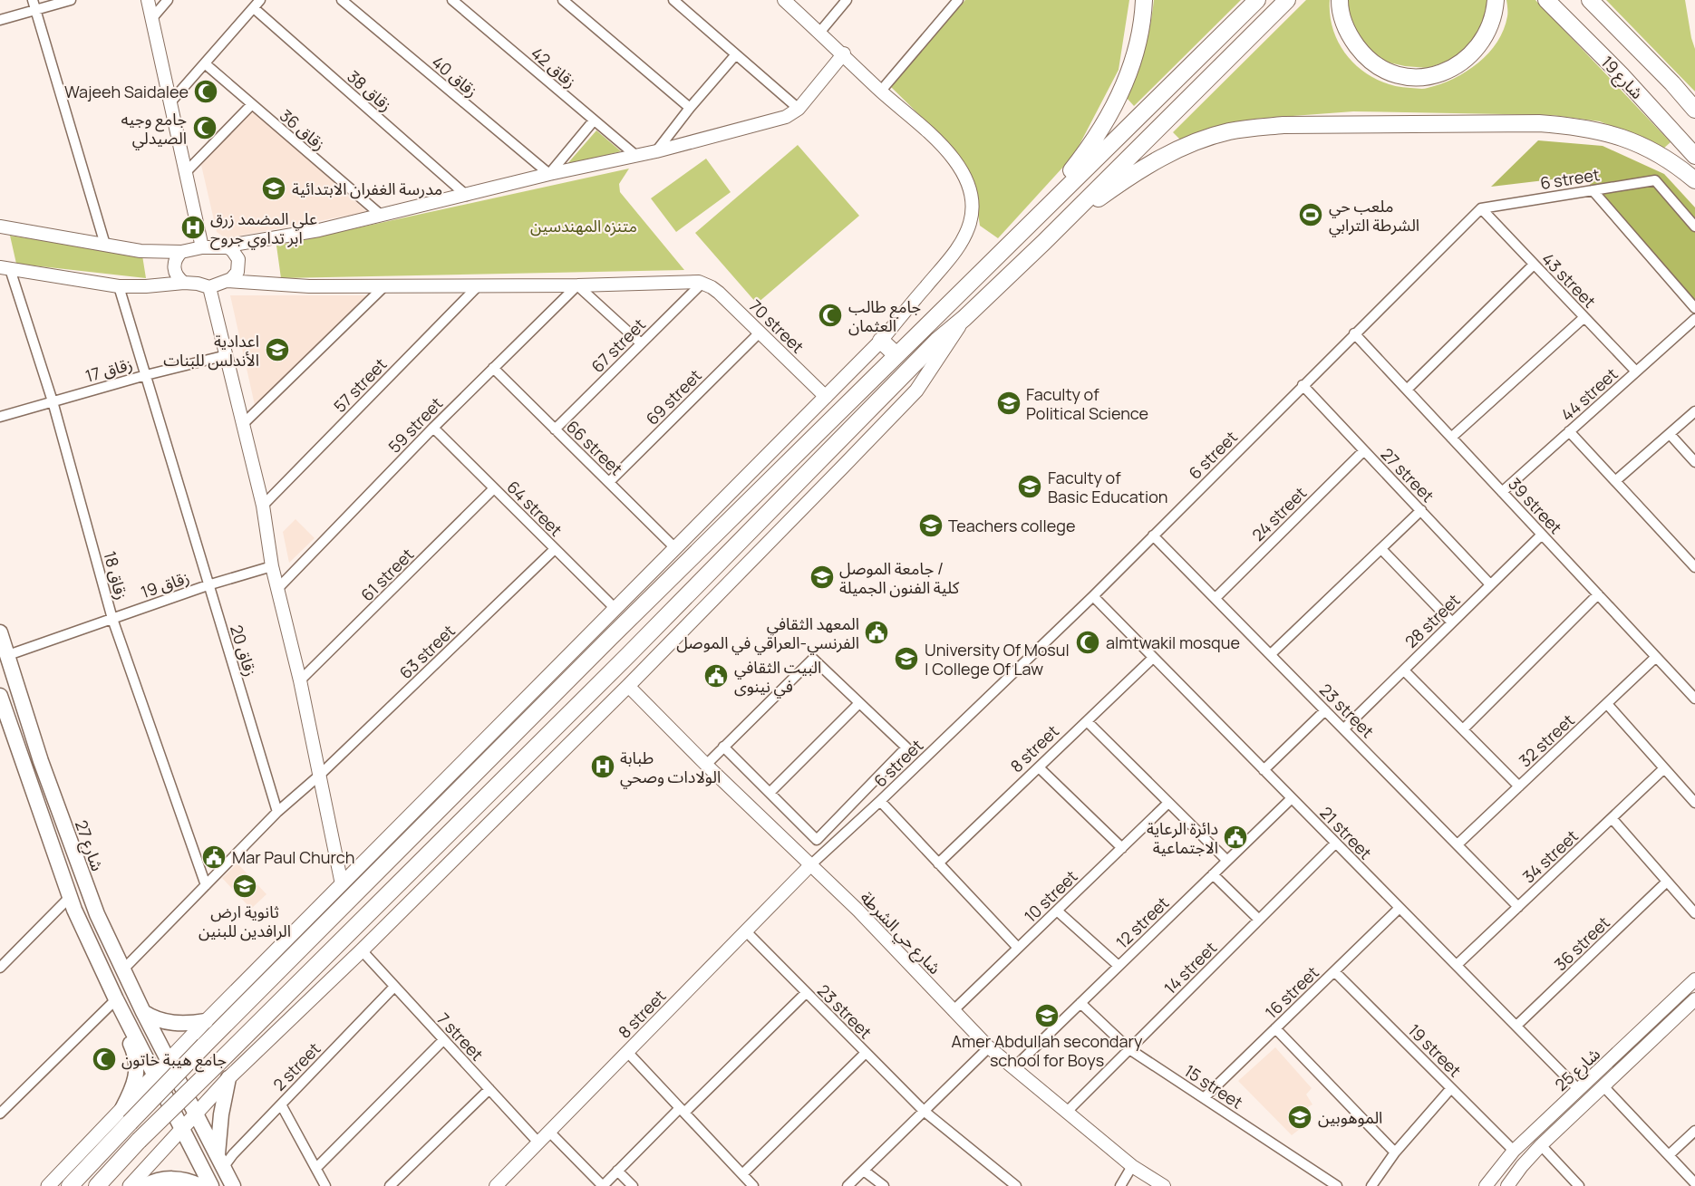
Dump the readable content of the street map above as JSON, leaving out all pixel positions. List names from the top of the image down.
{
  "streets": {
    "highway": ["شارع 19"],
    "main road": ["شارع 27"],
    "street": [
      "زقاق 42",
      "زقاق 40",
      "زقاق 38",
      "زقاق 36",
      "6 street",
      "43 street",
      "70 street",
      "67 street",
      "زقاق 17",
      "57 street",
      "44 street",
      "69 street",
      "59 street",
      "66 street",
      "27 street",
      "39 street",
      "64 street",
      "24 street",
      "61 street",
      "زقاق 18",
      "زقاق 19",
      "28 street",
      "زقاق 20",
      "63 street",
      "23 street",
      "32 street",
      "8 street",
      "21 street",
      "34 street",
      "10 street",
      "12 street",
      "شارع حي الشرطة",
      "36 street",
      "14 street",
      "16 street",
      "7 street",
      "19 street",
      "2 street",
      "شارع 25",
      "15 street"
    ]
  },
  "crossings": [
    ["6 street", "43 street"],
    ["6 street", "27 street"],
    ["6 street", "39 street"],
    ["6 street", "23 street"],
    ["6 street", "8 street"],
    ["6 street", "21 street"],
    ["6 street", "شارع حي الشرطة"],
    ["43 street", "44 street"],
    ["70 street", "67 street"],
    ["70 street", "69 street"],
    ["67 street", "66 street"],
    ["زقاق 17", "زقاق 18"],
    ["زقاق 17", "زقاق 20"],
    ["44 street", "39 street"],
    ["69 street", "66 street"],
    ["59 street", "66 street"],
    ["59 street", "64 street"],
    ["27 street", "24 street"],
    ["27 street", "28 street"],
    ["39 street", "28 street"],
    ["39 street", "32 street"],
    ["64 street", "61 street"],
    ["64 street", "63 street"],
    ["24 street", "23 street"],
    ["زقاق 18", "زقاق 19"],
    ["زقاق 19", "زقاق 20"],
    ["زقاق 19", "شارع 27"],
    ["28 street", "23 street"],
    ["زقاق 20", "63 street"],
    ["23 street", "32 street"],
    ["23 street", "8 street"],
    ["23 street", "34 street"],
    ["8 street", "21 street"],
    ["8 street", "شارع حي الشرطة"],
    ["8 street", "7 street"],
    ["21 street", "34 street"],
    ["21 street", "12 street"],
    ["21 street", "36 street"],
    ["21 street", "14 street"],
    ["21 street", "16 street"],
    ["21 street", "شارع 25"],
    ["شارع 27", "2 street"],
    ["10 street", "شارع حي الشرطة"],
    ["12 street", "شارع حي الشرطة"],
    ["12 street", "15 street"],
    ["شارع حي الشرطة", "14 street"],
    ["14 street", "15 street"],
    ["16 street", "19 street"],
    ["16 street", "15 street"],
    ["7 street", "2 street"],
    ["19 street", "شارع 25"]
  ],
  "parks": ["متنزه المهندسين"],
  "places": {
    "mosque": [
      "Wajeeh Saidalee",
      "جامع وجيه الصيدلي",
      "جامع طالب العثمان",
      "almtwakil mosque",
      "جامع هيبة خاتون"
    ],
    "school or university": [
      "مدرسة الغفران الابتدائية",
      "اعدادية الأندلس للبنات",
      "Faculty of Political Science",
      "Faculty of Basic Education",
      "Teachers college",
      "جامعة الموصل / كلية الفنون الجميلة",
      "University Of Mosul | College Of Law",
      "ثانوية ارض الرافدين للبنين",
      "Amer Abdullah secondary school for Boys",
      "الموهوبين"
    ],
    "sports": ["ملعب حي الشرطة الترابي"],
    "hospital": ["علي المضمد زرق ابر تداوي جروح", "طبابة الولادات وصحي"],
    "public building": [
      "المعهد الثقافي الفرنسي-العراقي في الموصل",
      "البيت الثقافي في نينوى",
      "دائرة الرعاية الاجتماعية",
      "Mar Paul Church"
    ]
  }
}
